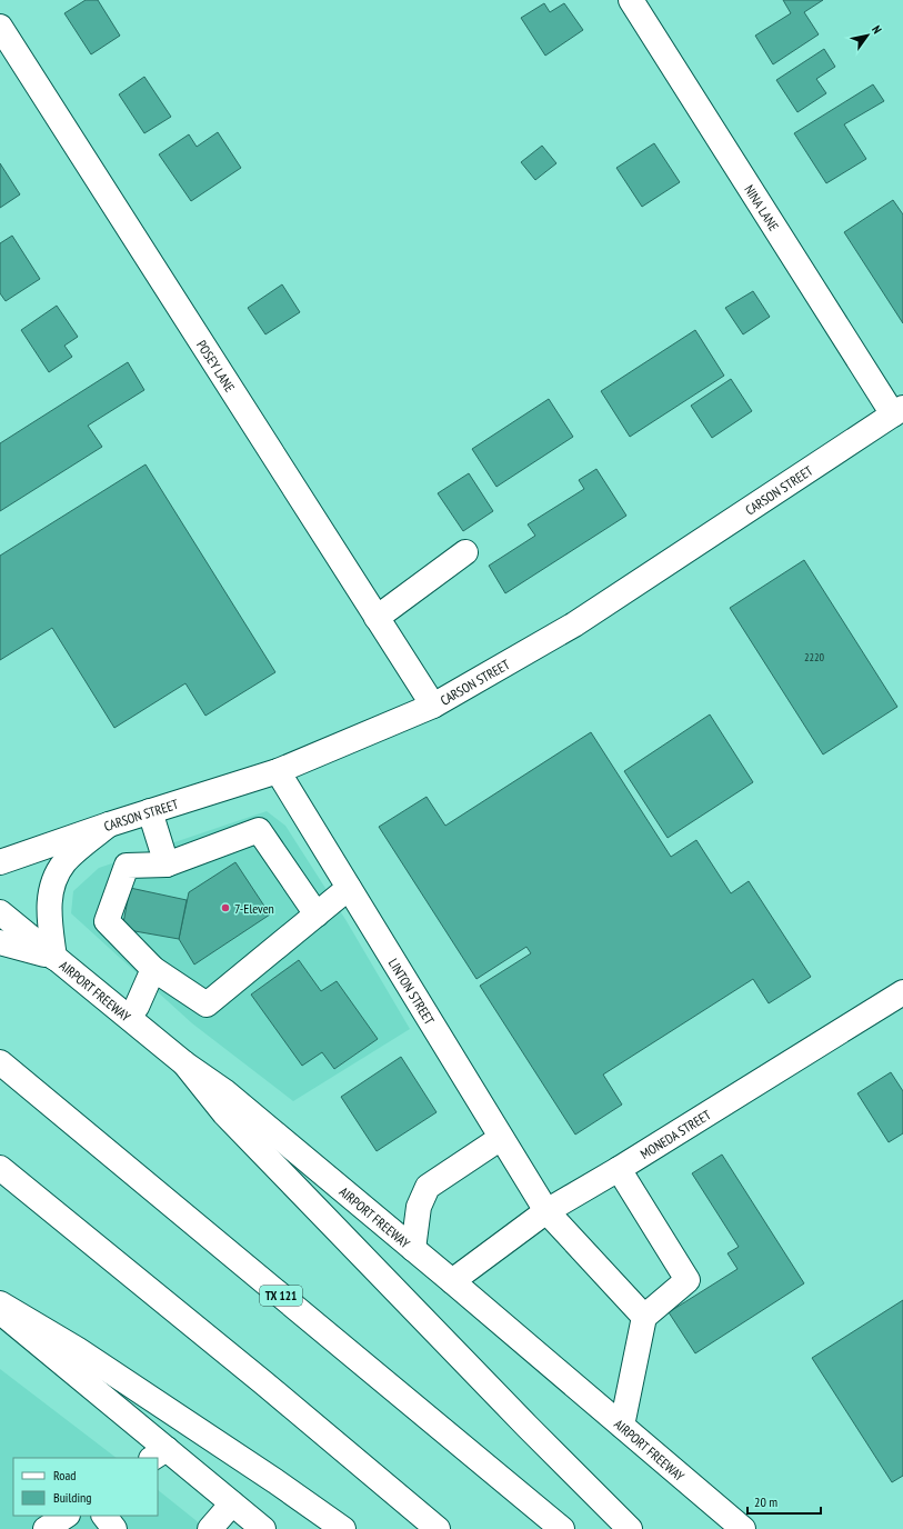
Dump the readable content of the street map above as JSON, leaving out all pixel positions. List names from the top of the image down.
{
  "streets": {
    "main road": [
      "NINA LANE",
      "POSEY LANE",
      "CARSON STREET",
      "AIRPORT FREEWAY",
      "LINTON STREET",
      "MONEDA STREET",
      "TX 121"
    ]
  },
  "crossings": [
    ["NINA LANE", "CARSON STREET"],
    ["POSEY LANE", "CARSON STREET"],
    ["CARSON STREET", "LINTON STREET"],
    ["AIRPORT FREEWAY", "MONEDA STREET"],
    ["LINTON STREET", "MONEDA STREET"]
  ],
  "places": ["7-Eleven"],
  "house_numbers": ["2220"],
  "legend": ["Road", "Building"],
  "scale_bar": "20 m",
  "north": "top right"
}
